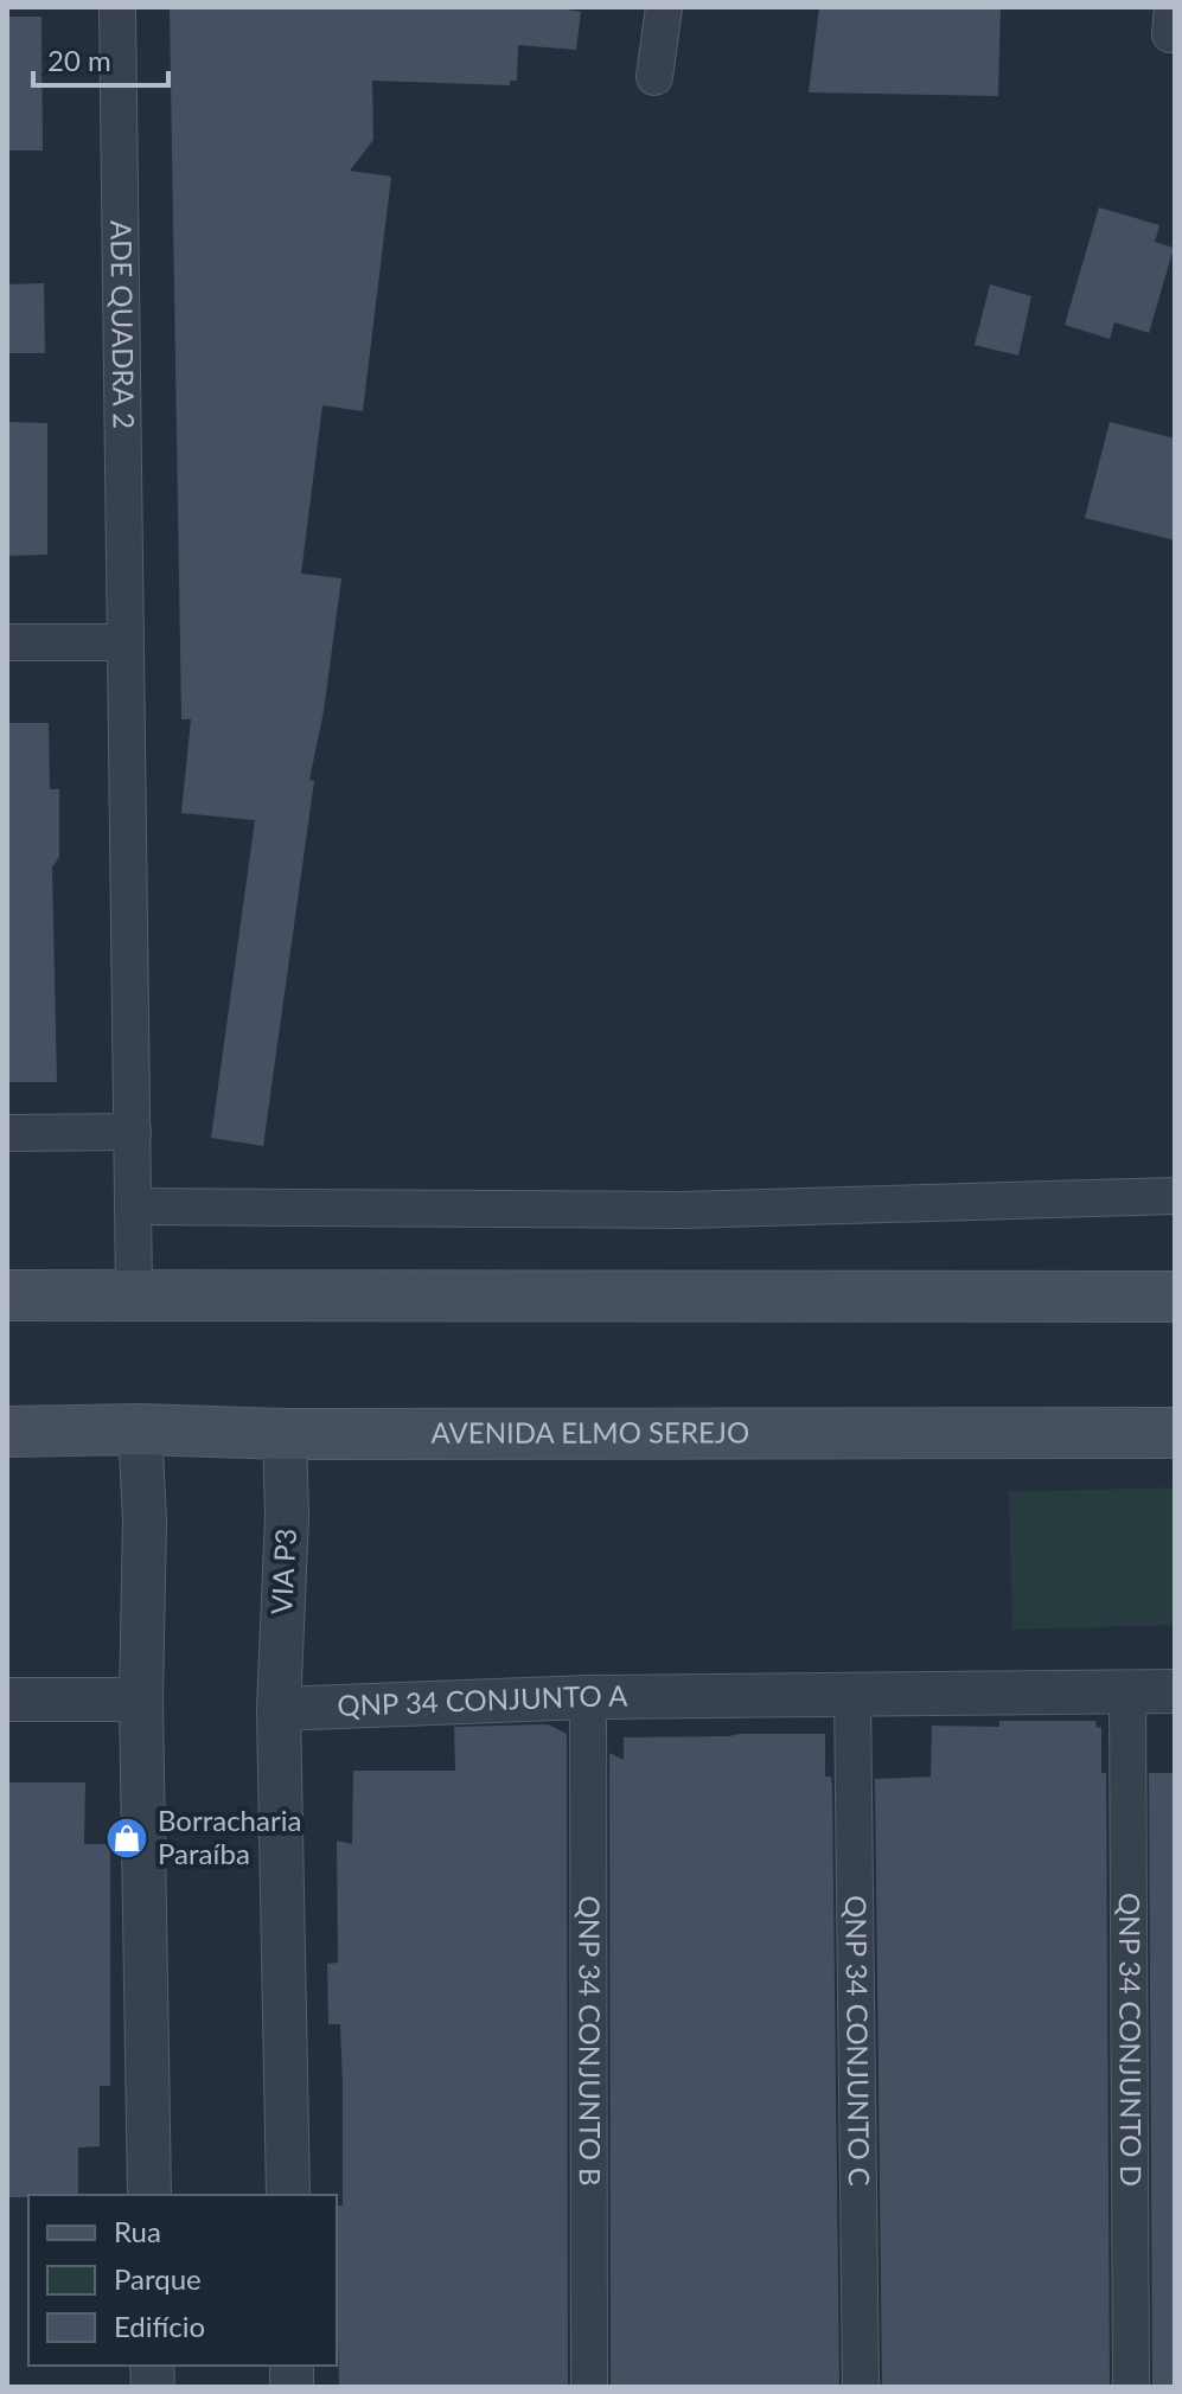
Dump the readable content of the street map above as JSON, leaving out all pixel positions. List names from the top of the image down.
{
  "streets": {
    "main road": ["AVENIDA ELMO SEREJO"],
    "street": [
      "ADE QUADRA 2",
      "VIA P3",
      "QNP 34 CONJUNTO A",
      "QNP 34 CONJUNTO C",
      "QNP 34 CONJUNTO D",
      "QNP 34 CONJUNTO B"
    ]
  },
  "crossings": [
    ["AVENIDA ELMO SEREJO", "VIA P3"],
    ["VIA P3", "QNP 34 CONJUNTO A"],
    ["QNP 34 CONJUNTO A", "QNP 34 CONJUNTO C"],
    ["QNP 34 CONJUNTO A", "QNP 34 CONJUNTO D"],
    ["QNP 34 CONJUNTO A", "QNP 34 CONJUNTO B"]
  ],
  "places": {
    "shop": ["Borracharia Paraíba"]
  },
  "legend": ["Rua", "Parque", "Edifício"],
  "scale_bar": "20 m"
}
